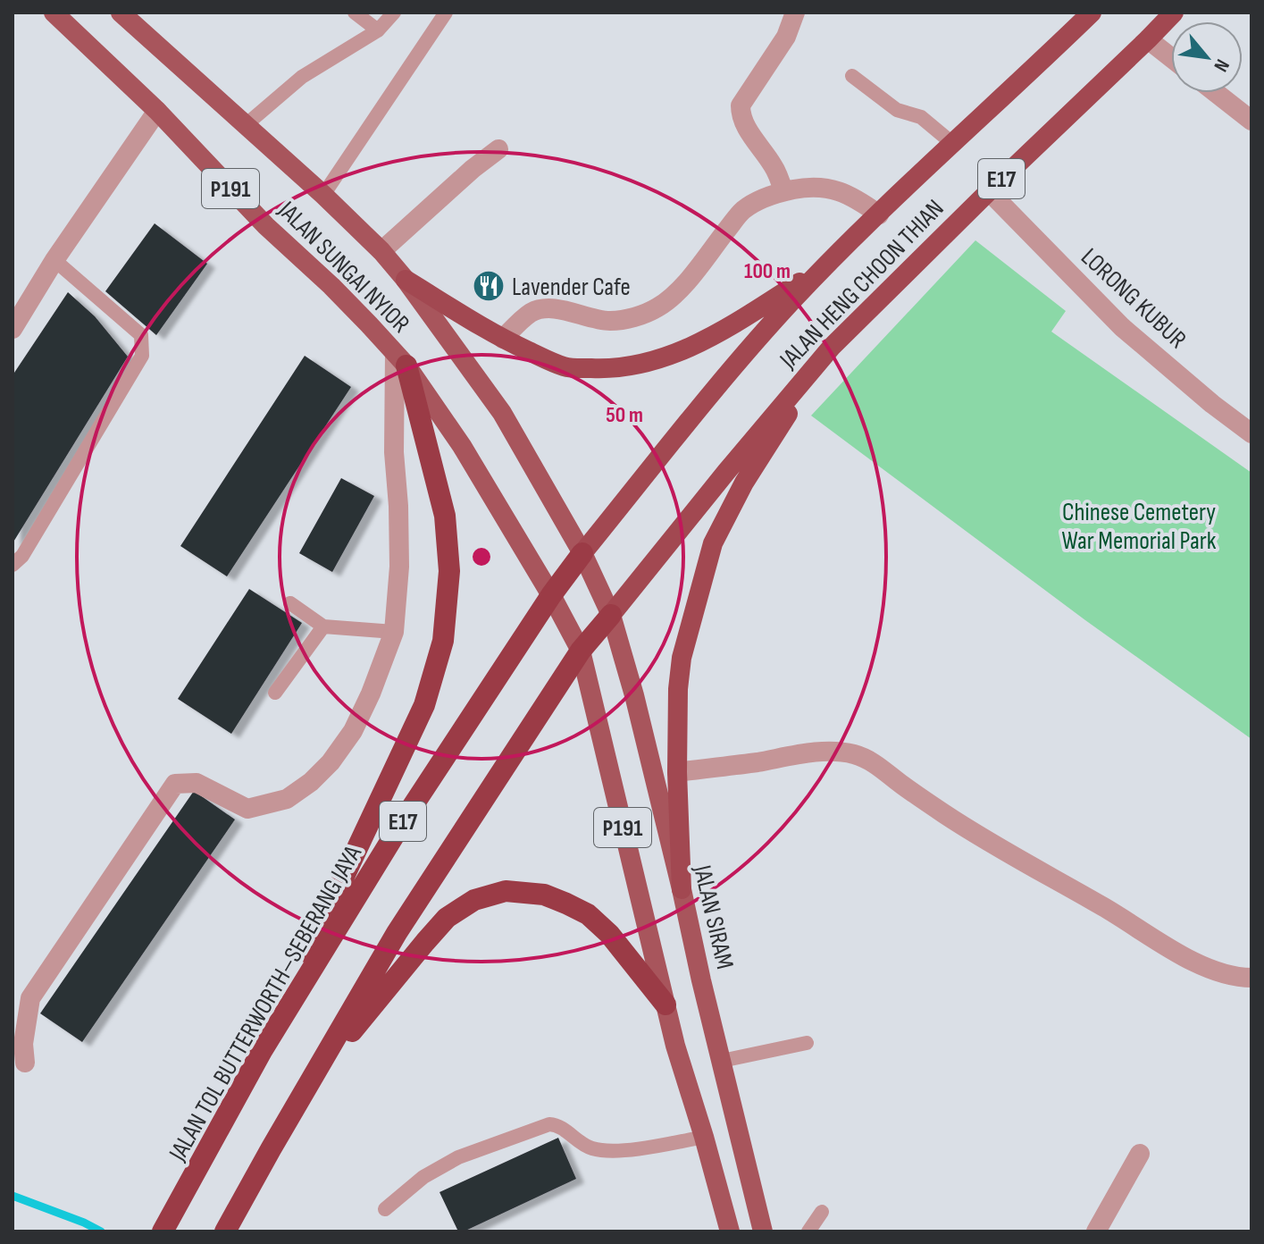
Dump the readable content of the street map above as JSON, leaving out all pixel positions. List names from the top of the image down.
{
  "streets": {
    "highway": ["E17", "JALAN HENG CHOON THIAN", "JALAN TOL BUTTERWORTH–SEBERANG JAYA"],
    "main road": ["P191", "JALAN SUNGAI NYIOR", "JALAN SIRAM"],
    "street": ["LORONG KUBUR"]
  },
  "crossings": [
    ["E17", "P191"],
    ["E17", "JALAN HENG CHOON THIAN"],
    ["E17", "JALAN SIRAM"],
    ["P191", "JALAN SUNGAI NYIOR"],
    ["P191", "JALAN HENG CHOON THIAN"],
    ["P191", "JALAN SIRAM"],
    ["P191", "JALAN TOL BUTTERWORTH–SEBERANG JAYA"],
    ["JALAN SUNGAI NYIOR", "JALAN HENG CHOON THIAN"],
    ["JALAN SUNGAI NYIOR", "JALAN TOL BUTTERWORTH–SEBERANG JAYA"],
    ["JALAN HENG CHOON THIAN", "LORONG KUBUR"],
    ["JALAN HENG CHOON THIAN", "JALAN SIRAM"],
    ["JALAN HENG CHOON THIAN", "JALAN TOL BUTTERWORTH–SEBERANG JAYA"]
  ],
  "parks": ["Chinese Cemetery War Memorial Park"],
  "places": {
    "restaurant": ["Lavender Cafe"]
  },
  "north": "bottom right",
  "rings": ["100 m", "50 m"]
}
